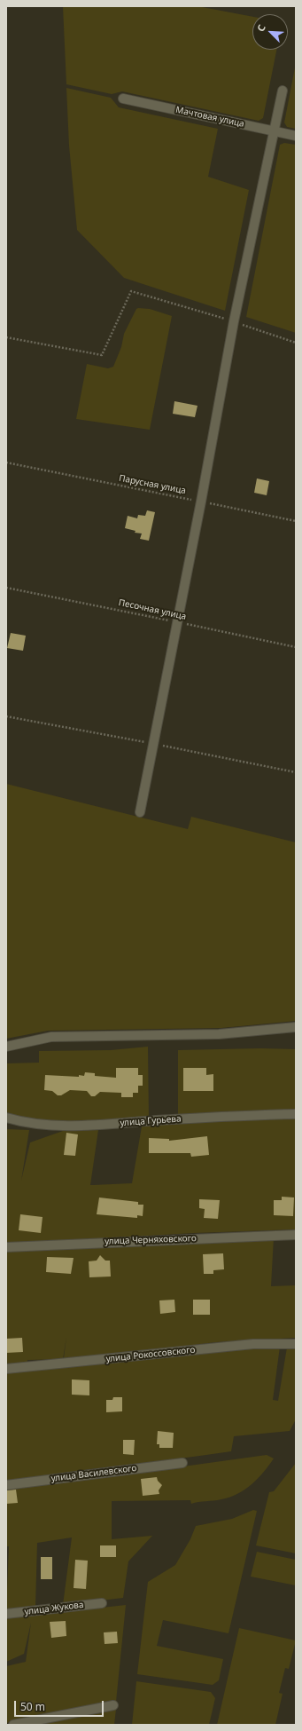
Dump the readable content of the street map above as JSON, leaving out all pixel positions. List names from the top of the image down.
{
  "streets": {
    "street": [
      "Мачтовая улица",
      "улица Гурьева",
      "улица Черняховского",
      "улица Рокоссовского",
      "улица Василевского",
      "улица Жукова"
    ],
    "path": ["Парусная улица", "Песочная улица"]
  },
  "scale_bar": "50 m",
  "north": "top left"
}
